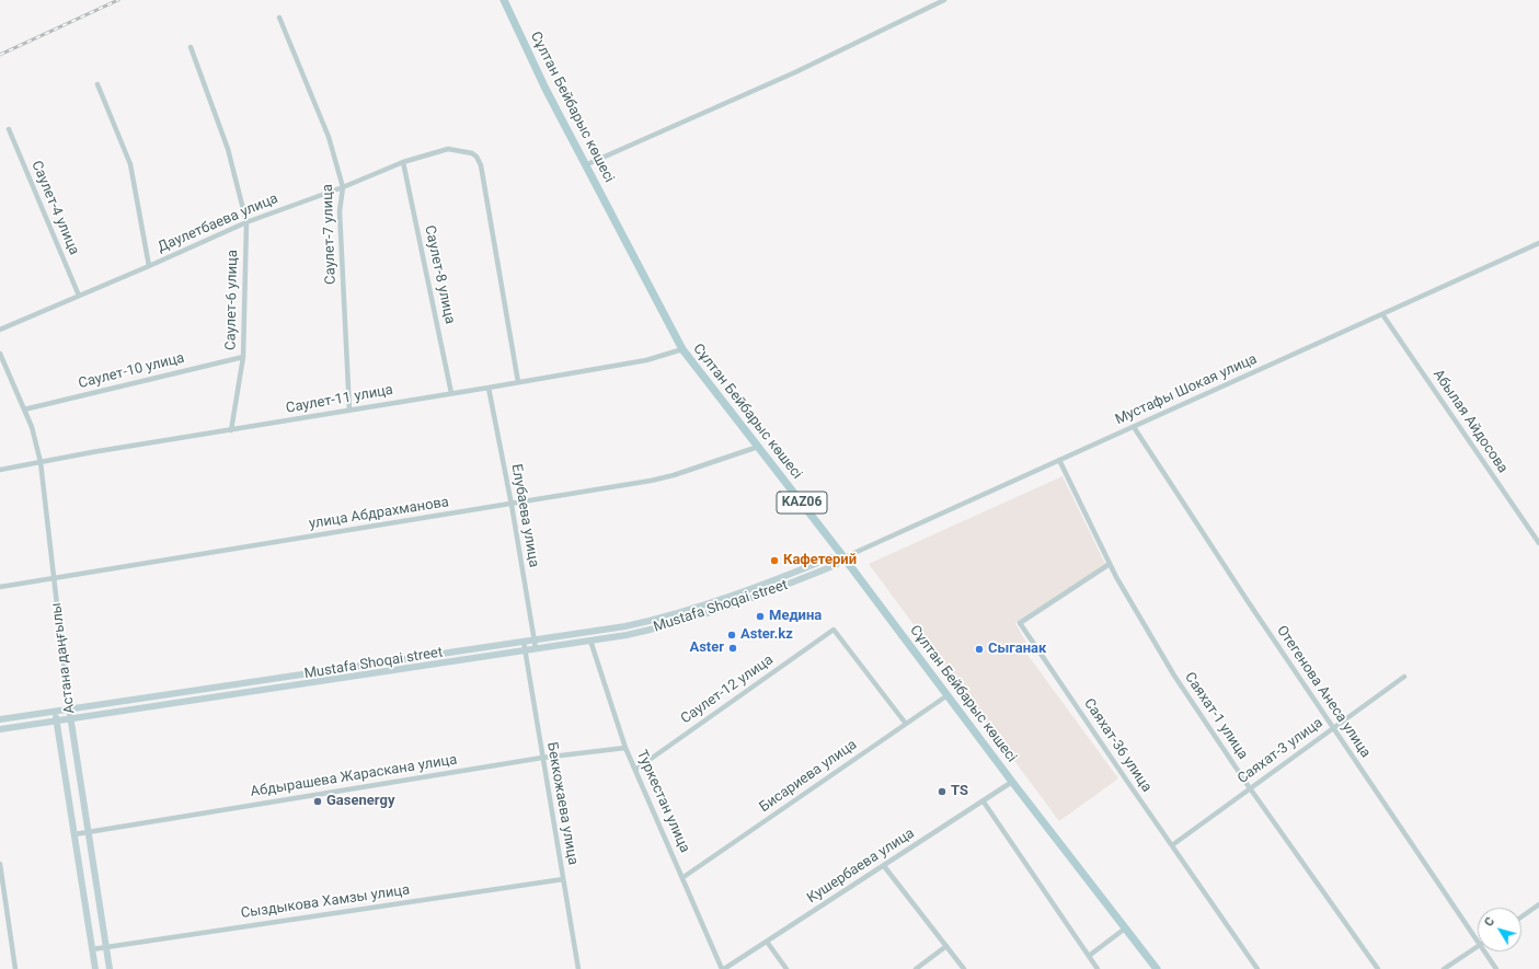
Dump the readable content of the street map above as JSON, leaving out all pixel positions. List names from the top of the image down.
{
  "streets": {
    "main road": ["Сұлтан Бейбарыс көшесі", "KAZ06"],
    "street": [
      "Саулет-4 улица",
      "Даулетбаева улица",
      "Саулет-7 улица",
      "Саулет-8 улица",
      "Саулет-6 улица",
      "Саулет-10 улица",
      "Мустафы Шокая улица",
      "Саулет-11 улица",
      "Абылая Айдосова",
      "улица Абдрахманова",
      "Елубаева улица",
      "Mustafa Shoqai street",
      "Астана даңғылы",
      "Саулет-12 улица",
      "Отегенова Анеса улица",
      "Саяхат-1 улица",
      "Саяхат-36 улица",
      "Саяхат-3 улица",
      "Абдырашева Жараскана улица",
      "Бисариева улица",
      "Туркестан улица",
      "Беккожаева улица",
      "Кушербаева улица",
      "Сыздыкова Хамзы улица"
    ]
  },
  "crossings": [
    ["Сұлтан Бейбарыс көшесі", "Мустафы Шокая улица"],
    ["Сұлтан Бейбарыс көшесі", "Саулет-11 улица"],
    ["Сұлтан Бейбарыс көшесі", "улица Абдрахманова"],
    ["Сұлтан Бейбарыс көшесі", "Mustafa Shoqai street"],
    ["Сұлтан Бейбарыс көшесі", "Бисариева улица"],
    ["Сұлтан Бейбарыс көшесі", "Кушербаева улица"],
    ["Саулет-4 улица", "Даулетбаева улица"],
    ["Даулетбаева улица", "Саулет-7 улица"],
    ["Даулетбаева улица", "Саулет-8 улица"],
    ["Даулетбаева улица", "Саулет-6 улица"],
    ["Даулетбаева улица", "Саулет-11 улица"],
    ["Саулет-7 улица", "Саулет-11 улица"],
    ["Саулет-8 улица", "Саулет-11 улица"],
    ["Саулет-6 улица", "Саулет-10 улица"],
    ["Саулет-6 улица", "Саулет-11 улица"],
    ["Саулет-10 улица", "Астана даңғылы"],
    ["Мустафы Шокая улица", "Абылая Айдосова"],
    ["Мустафы Шокая улица", "Mustafa Shoqai street"],
    ["Мустафы Шокая улица", "Отегенова Анеса улица"],
    ["Мустафы Шокая улица", "Саяхат-1 улица"],
    ["Саулет-11 улица", "Елубаева улица"],
    ["Саулет-11 улица", "Астана даңғылы"],
    ["улица Абдрахманова", "Елубаева улица"],
    ["улица Абдрахманова", "Астана даңғылы"],
    ["Елубаева улица", "Mustafa Shoqai street"],
    ["Mustafa Shoqai street", "Астана даңғылы"],
    ["Mustafa Shoqai street", "Туркестан улица"],
    ["Mustafa Shoqai street", "Беккожаева улица"],
    ["Астана даңғылы", "Абдырашева Жараскана улица"],
    ["Астана даңғылы", "Сыздыкова Хамзы улица"],
    ["Саулет-12 улица", "Бисариева улица"],
    ["Саулет-12 улица", "Туркестан улица"],
    ["Отегенова Анеса улица", "Саяхат-3 улица"],
    ["Саяхат-1 улица", "Саяхат-36 улица"],
    ["Саяхат-1 улица", "Саяхат-3 улица"],
    ["Саяхат-36 улица", "Саяхат-3 улица"],
    ["Абдырашева Жараскана улица", "Туркестан улица"],
    ["Абдырашева Жараскана улица", "Беккожаева улица"],
    ["Бисариева улица", "Туркестан улица"],
    ["Туркестан улица", "Кушербаева улица"],
    ["Беккожаева улица", "Сыздыкова Хамзы улица"]
  ],
  "places": [
    "Кафетерий",
    "Медина",
    "Aster.kz",
    "Aster",
    "Сыганак",
    "TS",
    "Gasenergy"
  ],
  "north": "top left"
}
